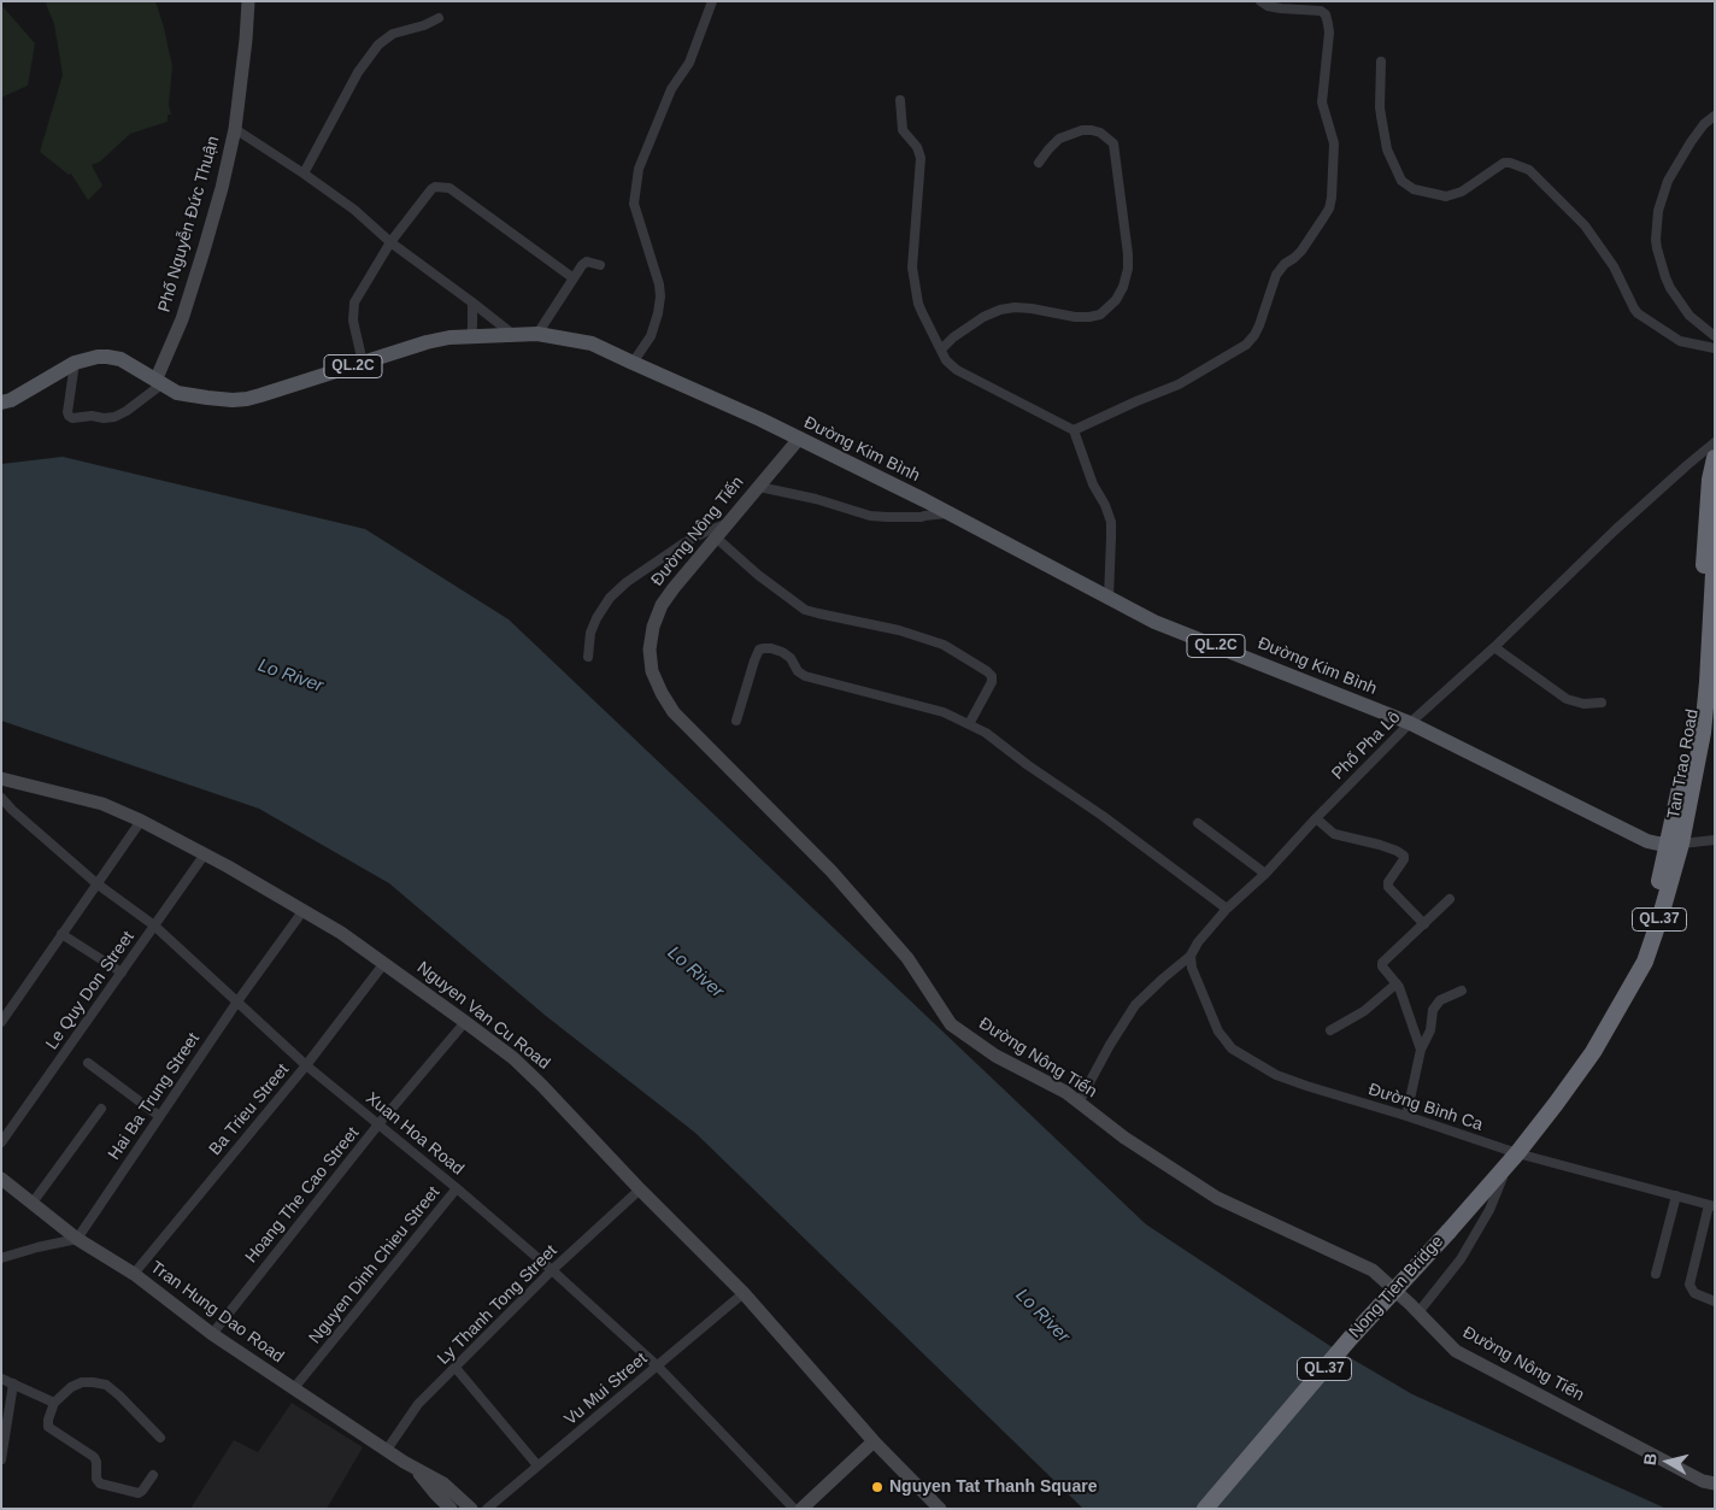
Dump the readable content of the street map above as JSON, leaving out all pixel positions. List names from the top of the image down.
{
  "streets": {
    "highway": ["Tan Trao Road", "QL.37", "Nong Tien Bridge"],
    "main road": ["QL.2C", "Đường Kim Bình"],
    "street": [
      "Phố Nguyễn Đức Thuận",
      "Đường Nông Tiến",
      "Phố Pha Lô",
      "Le Quy Don Street",
      "Nguyen Van Cu Road",
      "Hai Ba Trung Street",
      "Đường Bình Ca",
      "Ba Trieu Street",
      "Xuan Hoa Road",
      "Hoang The Cao Street",
      "Nguyen Dinh Chieu Street",
      "Ly Thanh Tong Street",
      "Tran Hung Dao Road",
      "Vu Mui Street"
    ]
  },
  "crossings": [
    ["Phố Nguyễn Đức Thuận", "Đường Kim Bình"],
    ["Đường Kim Bình", "Đường Nông Tiến"],
    ["Đường Kim Bình", "Phố Pha Lô"],
    ["Đường Kim Bình", "Tan Trao Road"],
    ["Đường Nông Tiến", "Phố Pha Lô"],
    ["Phố Pha Lô", "Đường Bình Ca"],
    ["Tan Trao Road", "Đường Bình Ca"],
    ["Tan Trao Road", "Nong Tien Bridge"],
    ["Le Quy Don Street", "Nguyen Van Cu Road"],
    ["Le Quy Don Street", "Xuan Hoa Road"],
    ["Nguyen Van Cu Road", "Hai Ba Trung Street"],
    ["Nguyen Van Cu Road", "Ba Trieu Street"],
    ["Nguyen Van Cu Road", "Hoang The Cao Street"],
    ["Nguyen Van Cu Road", "Ly Thanh Tong Street"],
    ["Nguyen Van Cu Road", "Vu Mui Street"],
    ["Hai Ba Trung Street", "Xuan Hoa Road"],
    ["Hai Ba Trung Street", "Tran Hung Dao Road"],
    ["Ba Trieu Street", "Xuan Hoa Road"],
    ["Ba Trieu Street", "Tran Hung Dao Road"],
    ["Xuan Hoa Road", "Hoang The Cao Street"],
    ["Xuan Hoa Road", "Nguyen Dinh Chieu Street"],
    ["Xuan Hoa Road", "Ly Thanh Tong Street"],
    ["Xuan Hoa Road", "Vu Mui Street"],
    ["Hoang The Cao Street", "Tran Hung Dao Road"],
    ["Nguyen Dinh Chieu Street", "Tran Hung Dao Road"],
    ["Ly Thanh Tong Street", "Tran Hung Dao Road"]
  ],
  "water": ["Lo River"],
  "places": ["Nguyen Tat Thanh Square"],
  "north": "left"
}
